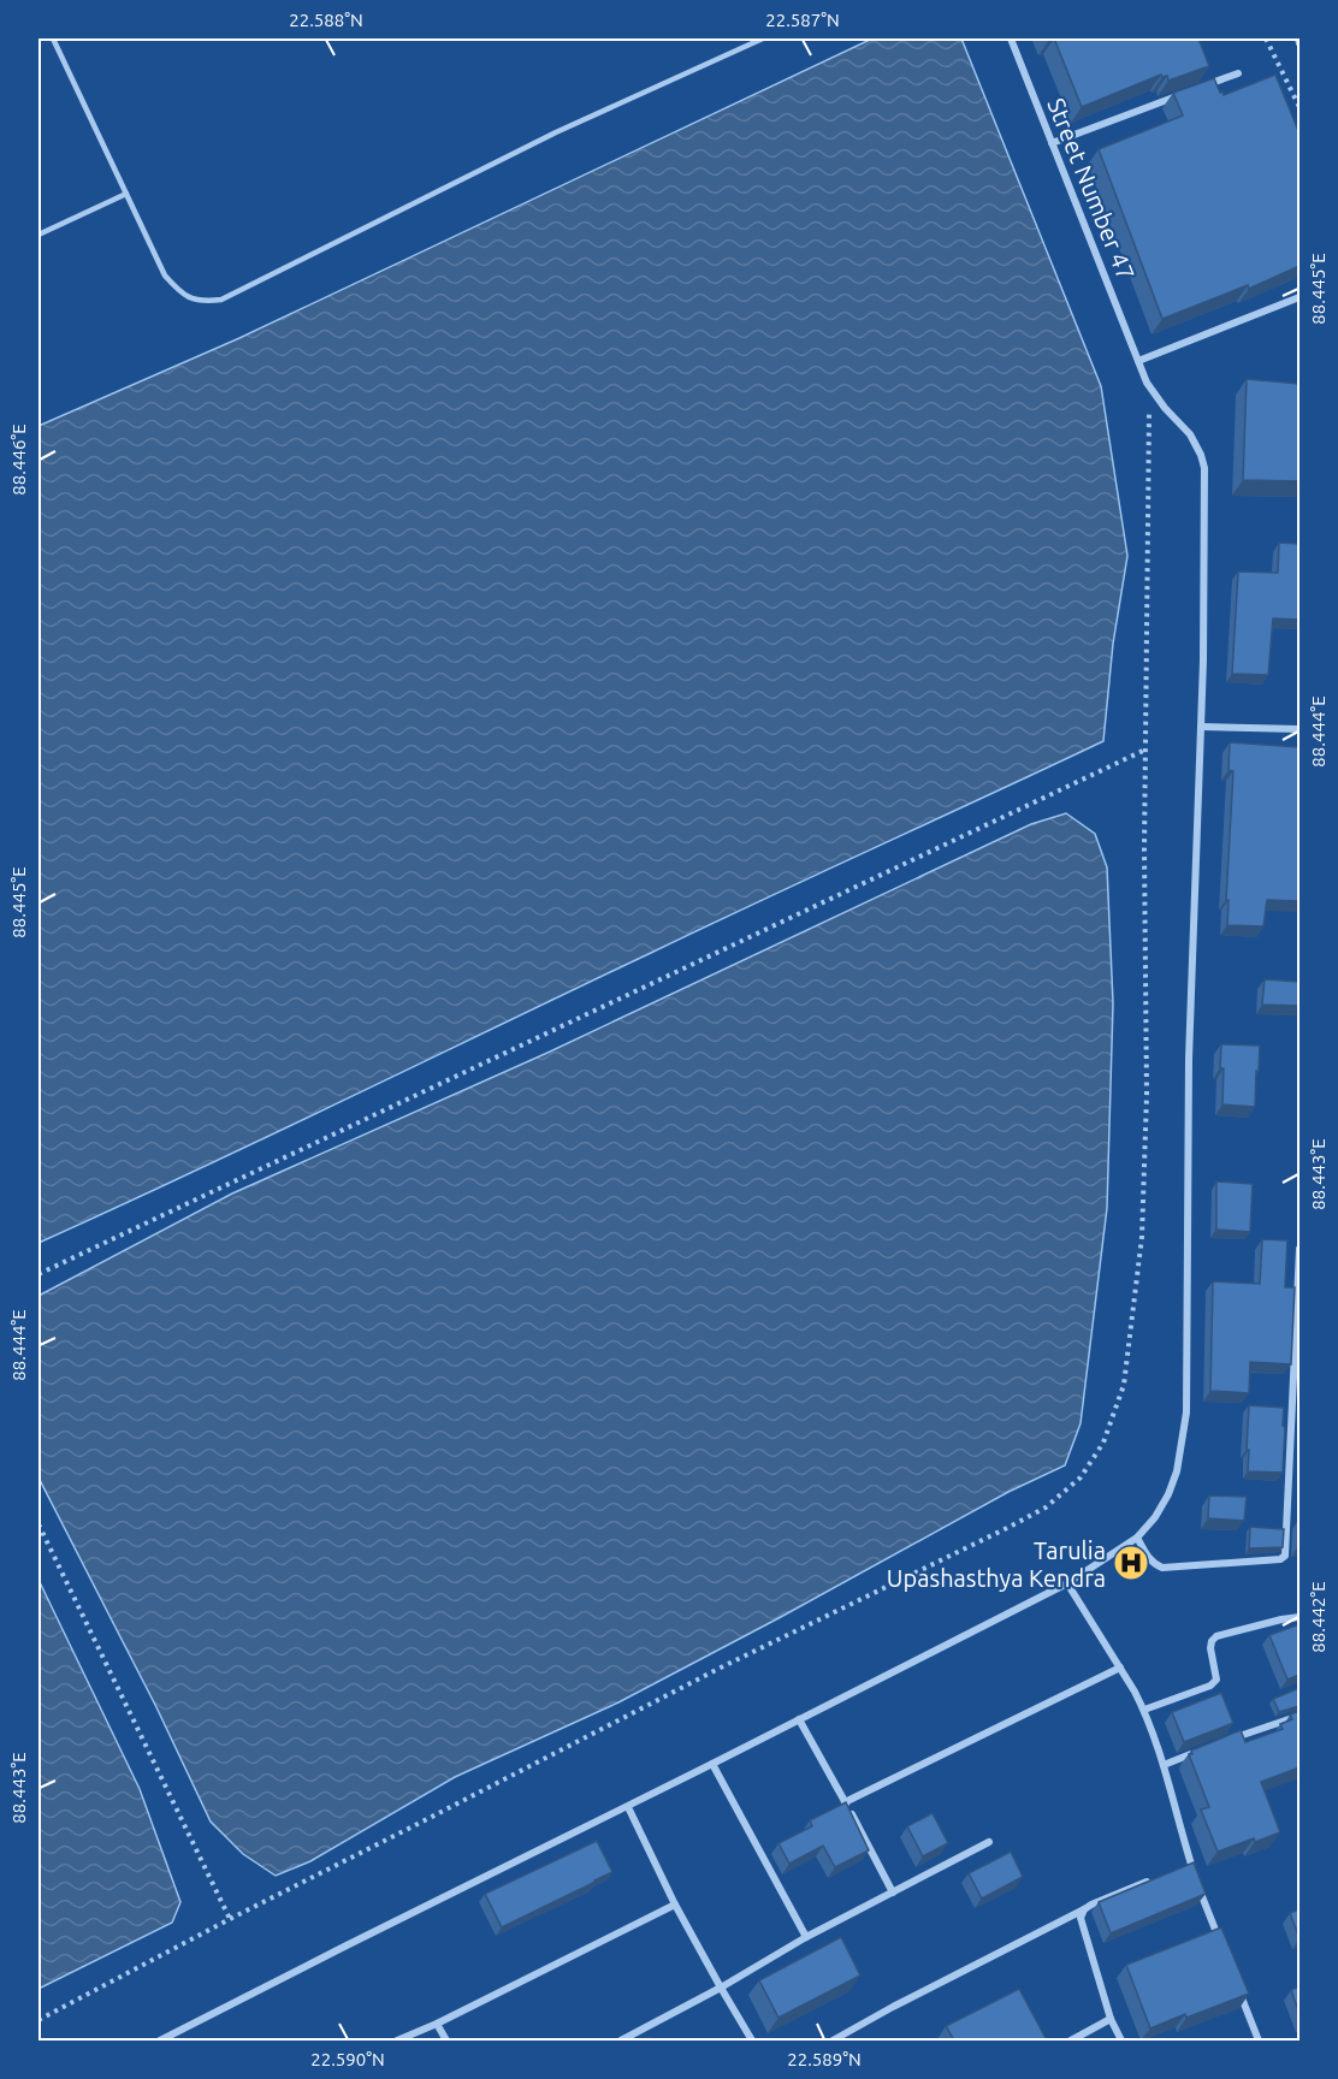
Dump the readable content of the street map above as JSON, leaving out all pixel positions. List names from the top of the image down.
{
  "streets": {
    "street": ["Street Number 47"]
  },
  "places": {
    "hospital": ["Tarulia Upashasthya Kendra"]
  },
  "coordinates": [
    "22.588°N",
    "22.587°N",
    "88.445°E",
    "88.446°E",
    "88.444°E",
    "88.443°E",
    "88.442°E",
    "22.590°N",
    "22.589°N"
  ]
}
